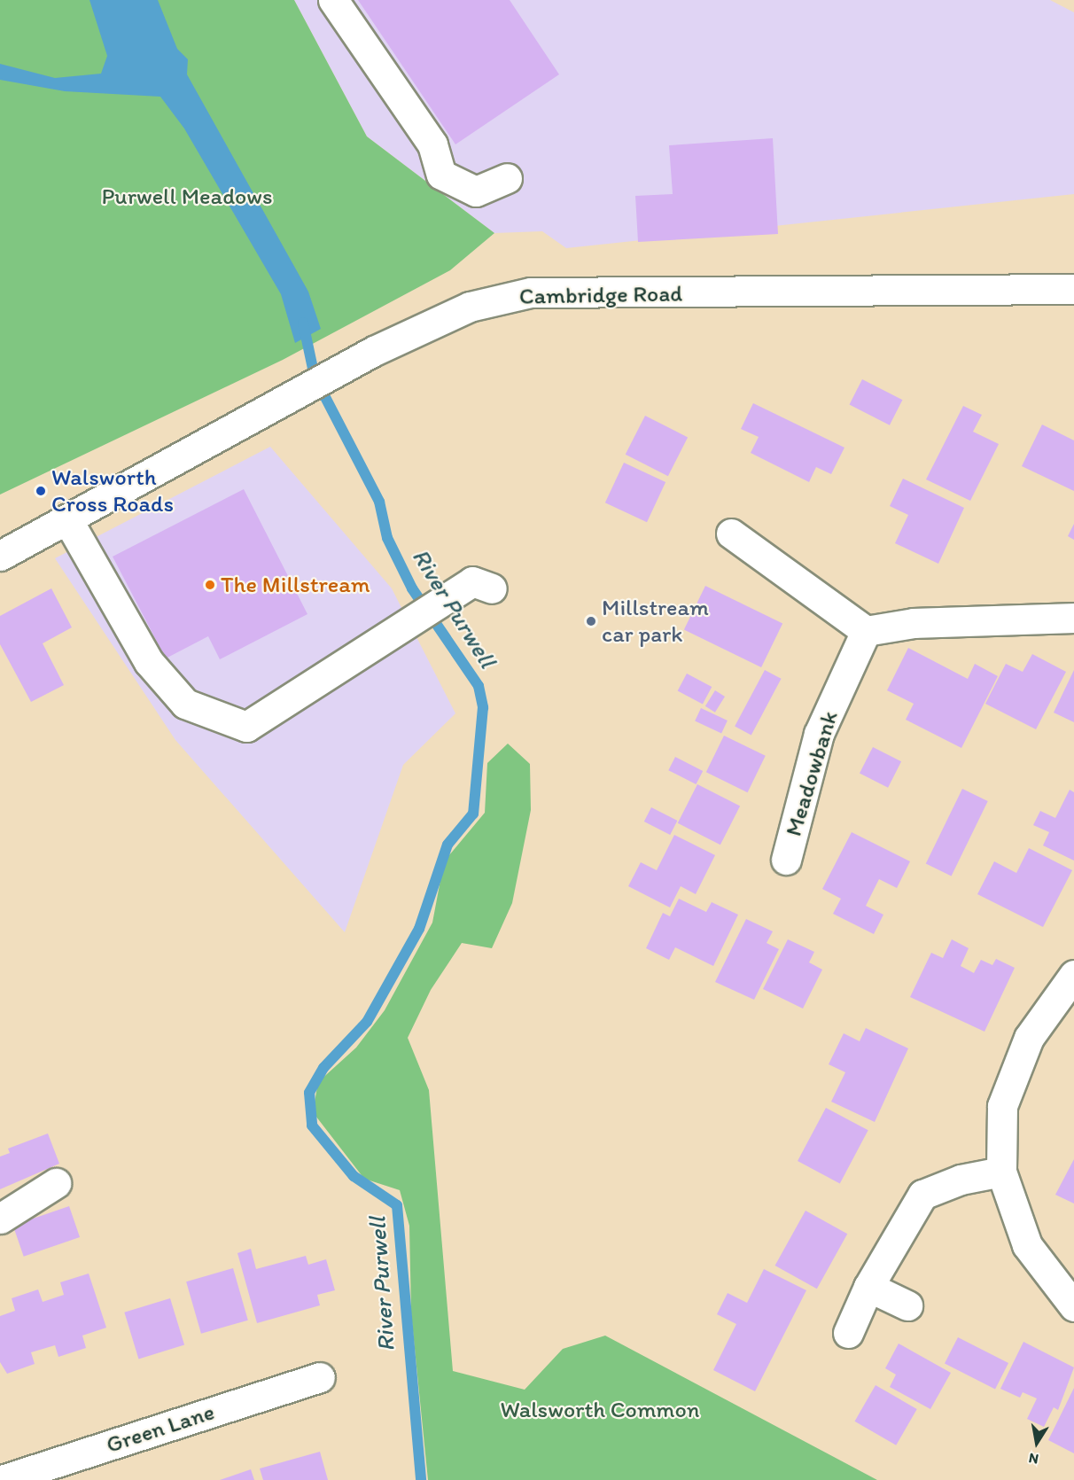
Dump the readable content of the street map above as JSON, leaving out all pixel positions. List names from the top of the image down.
{
  "streets": {
    "street": ["Cambridge Road", "Meadowbank", "Green Lane"]
  },
  "water": ["River Purwell"],
  "parks": ["Purwell Meadows", "Walsworth Common"],
  "places": ["Walsworth Cross Roads", "The Millstream", "Millstream car park"],
  "north": "bottom"
}
